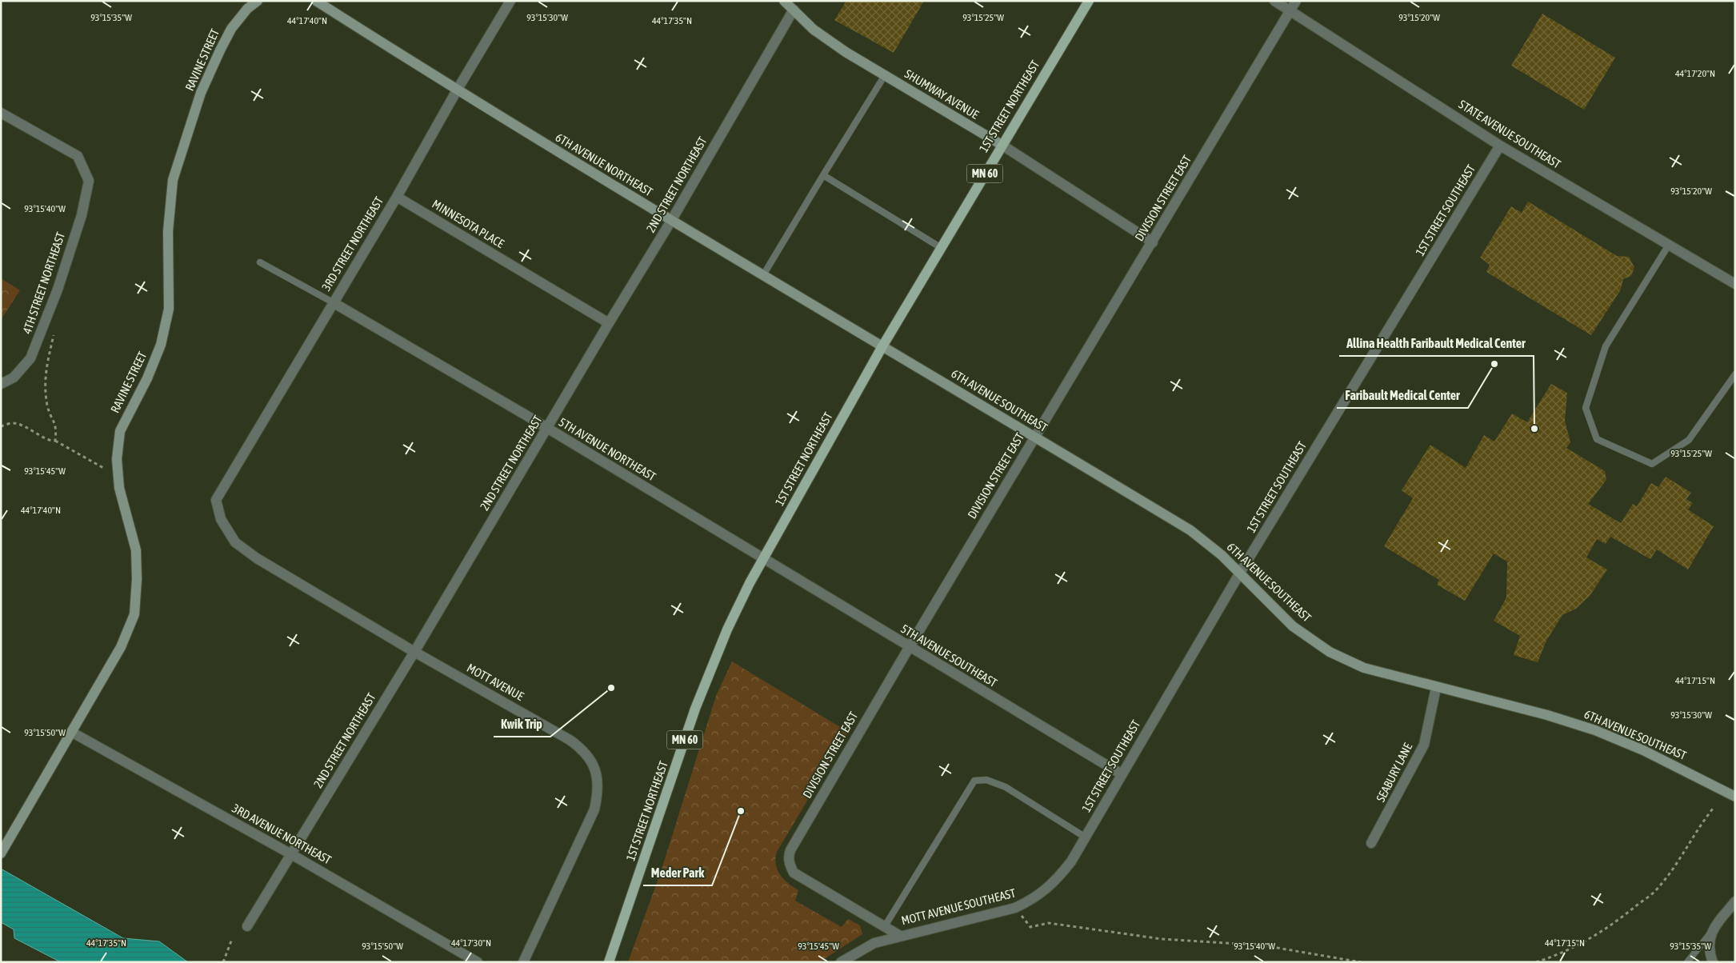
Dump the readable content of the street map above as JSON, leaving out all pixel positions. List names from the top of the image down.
{
  "streets": {
    "main road": ["1ST STREET NORTHEAST", "MN 60"],
    "street": [
      "RAVINE STREET",
      "SHUMWAY AVENUE",
      "STATE AVENUE SOUTHEAST",
      "6TH AVENUE NORTHEAST",
      "2ND STREET NORTHEAST",
      "DIVISION STREET EAST",
      "1ST STREET SOUTHEAST",
      "MINNESOTA PLACE",
      "3RD STREET NORTHEAST",
      "4TH STREET NORTHEAST",
      "6TH AVENUE SOUTHEAST",
      "5TH AVENUE NORTHEAST",
      "5TH AVENUE SOUTHEAST",
      "MOTT AVENUE",
      "SEABURY LANE",
      "3RD AVENUE NORTHEAST",
      "MOTT AVENUE SOUTHEAST"
    ]
  },
  "crossings": [
    ["RAVINE STREET", "3RD AVENUE NORTHEAST"],
    ["SHUMWAY AVENUE", "1ST STREET NORTHEAST"],
    ["SHUMWAY AVENUE", "2ND STREET NORTHEAST"],
    ["SHUMWAY AVENUE", "DIVISION STREET EAST"],
    ["1ST STREET NORTHEAST", "6TH AVENUE NORTHEAST"],
    ["1ST STREET NORTHEAST", "6TH AVENUE SOUTHEAST"],
    ["1ST STREET NORTHEAST", "5TH AVENUE NORTHEAST"],
    ["1ST STREET NORTHEAST", "5TH AVENUE SOUTHEAST"],
    ["STATE AVENUE SOUTHEAST", "DIVISION STREET EAST"],
    ["STATE AVENUE SOUTHEAST", "1ST STREET SOUTHEAST"],
    ["6TH AVENUE NORTHEAST", "2ND STREET NORTHEAST"],
    ["6TH AVENUE NORTHEAST", "3RD STREET NORTHEAST"],
    ["6TH AVENUE NORTHEAST", "6TH AVENUE SOUTHEAST"],
    ["2ND STREET NORTHEAST", "MINNESOTA PLACE"],
    ["2ND STREET NORTHEAST", "5TH AVENUE NORTHEAST"],
    ["2ND STREET NORTHEAST", "MOTT AVENUE"],
    ["2ND STREET NORTHEAST", "3RD AVENUE NORTHEAST"],
    ["DIVISION STREET EAST", "6TH AVENUE SOUTHEAST"],
    ["DIVISION STREET EAST", "5TH AVENUE SOUTHEAST"],
    ["DIVISION STREET EAST", "MOTT AVENUE SOUTHEAST"],
    ["1ST STREET SOUTHEAST", "6TH AVENUE SOUTHEAST"],
    ["1ST STREET SOUTHEAST", "5TH AVENUE SOUTHEAST"],
    ["1ST STREET SOUTHEAST", "MOTT AVENUE SOUTHEAST"],
    ["MINNESOTA PLACE", "3RD STREET NORTHEAST"],
    ["3RD STREET NORTHEAST", "5TH AVENUE NORTHEAST"],
    ["3RD STREET NORTHEAST", "MOTT AVENUE"],
    ["6TH AVENUE SOUTHEAST", "SEABURY LANE"],
    ["5TH AVENUE NORTHEAST", "5TH AVENUE SOUTHEAST"]
  ],
  "places": [
    "Faribault Medical Center",
    "Allina Health Faribault Medical Center",
    "Kwik Trip",
    "Meder Park"
  ],
  "coordinates": [
    "93°15'35\"W",
    "93°15'30\"W",
    "93°15'25\"W",
    "93°15'20\"W",
    "44°17'40\"N",
    "44°17'35\"N",
    "44°17'20\"N",
    "93°15'40\"W",
    "93°15'45\"W",
    "44°17'15\"N",
    "93°15'50\"W",
    "44°17'30\"N"
  ]
}
